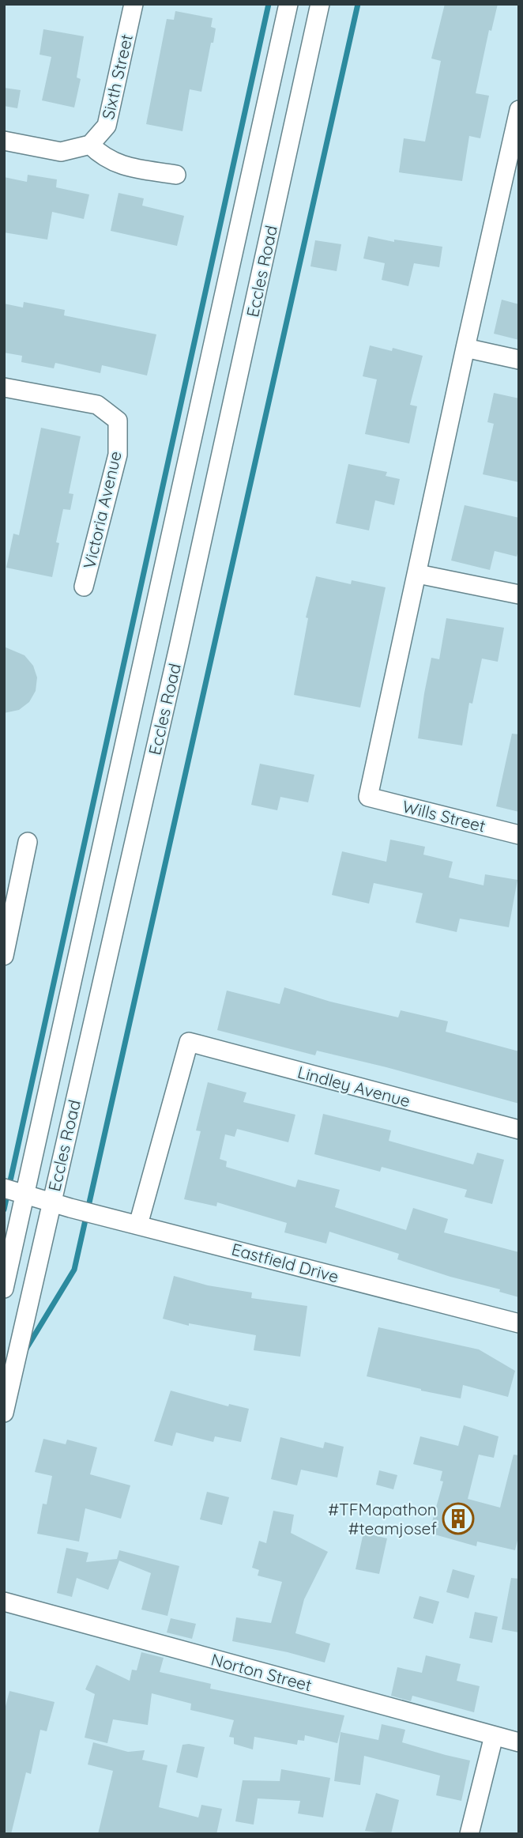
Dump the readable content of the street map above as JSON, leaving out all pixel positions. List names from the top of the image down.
{
  "streets": {
    "street": [
      "Sixth Street",
      "Eccles Road",
      "Victoria Avenue",
      "Wills Street",
      "Lindley Avenue",
      "Eastfield Drive",
      "Norton Street"
    ]
  },
  "crossings": [
    ["Eccles Road", "Eastfield Drive"],
    ["Lindley Avenue", "Eastfield Drive"]
  ],
  "places": {
    "building": ["#TFMapathon #teamjosef"]
  }
}
